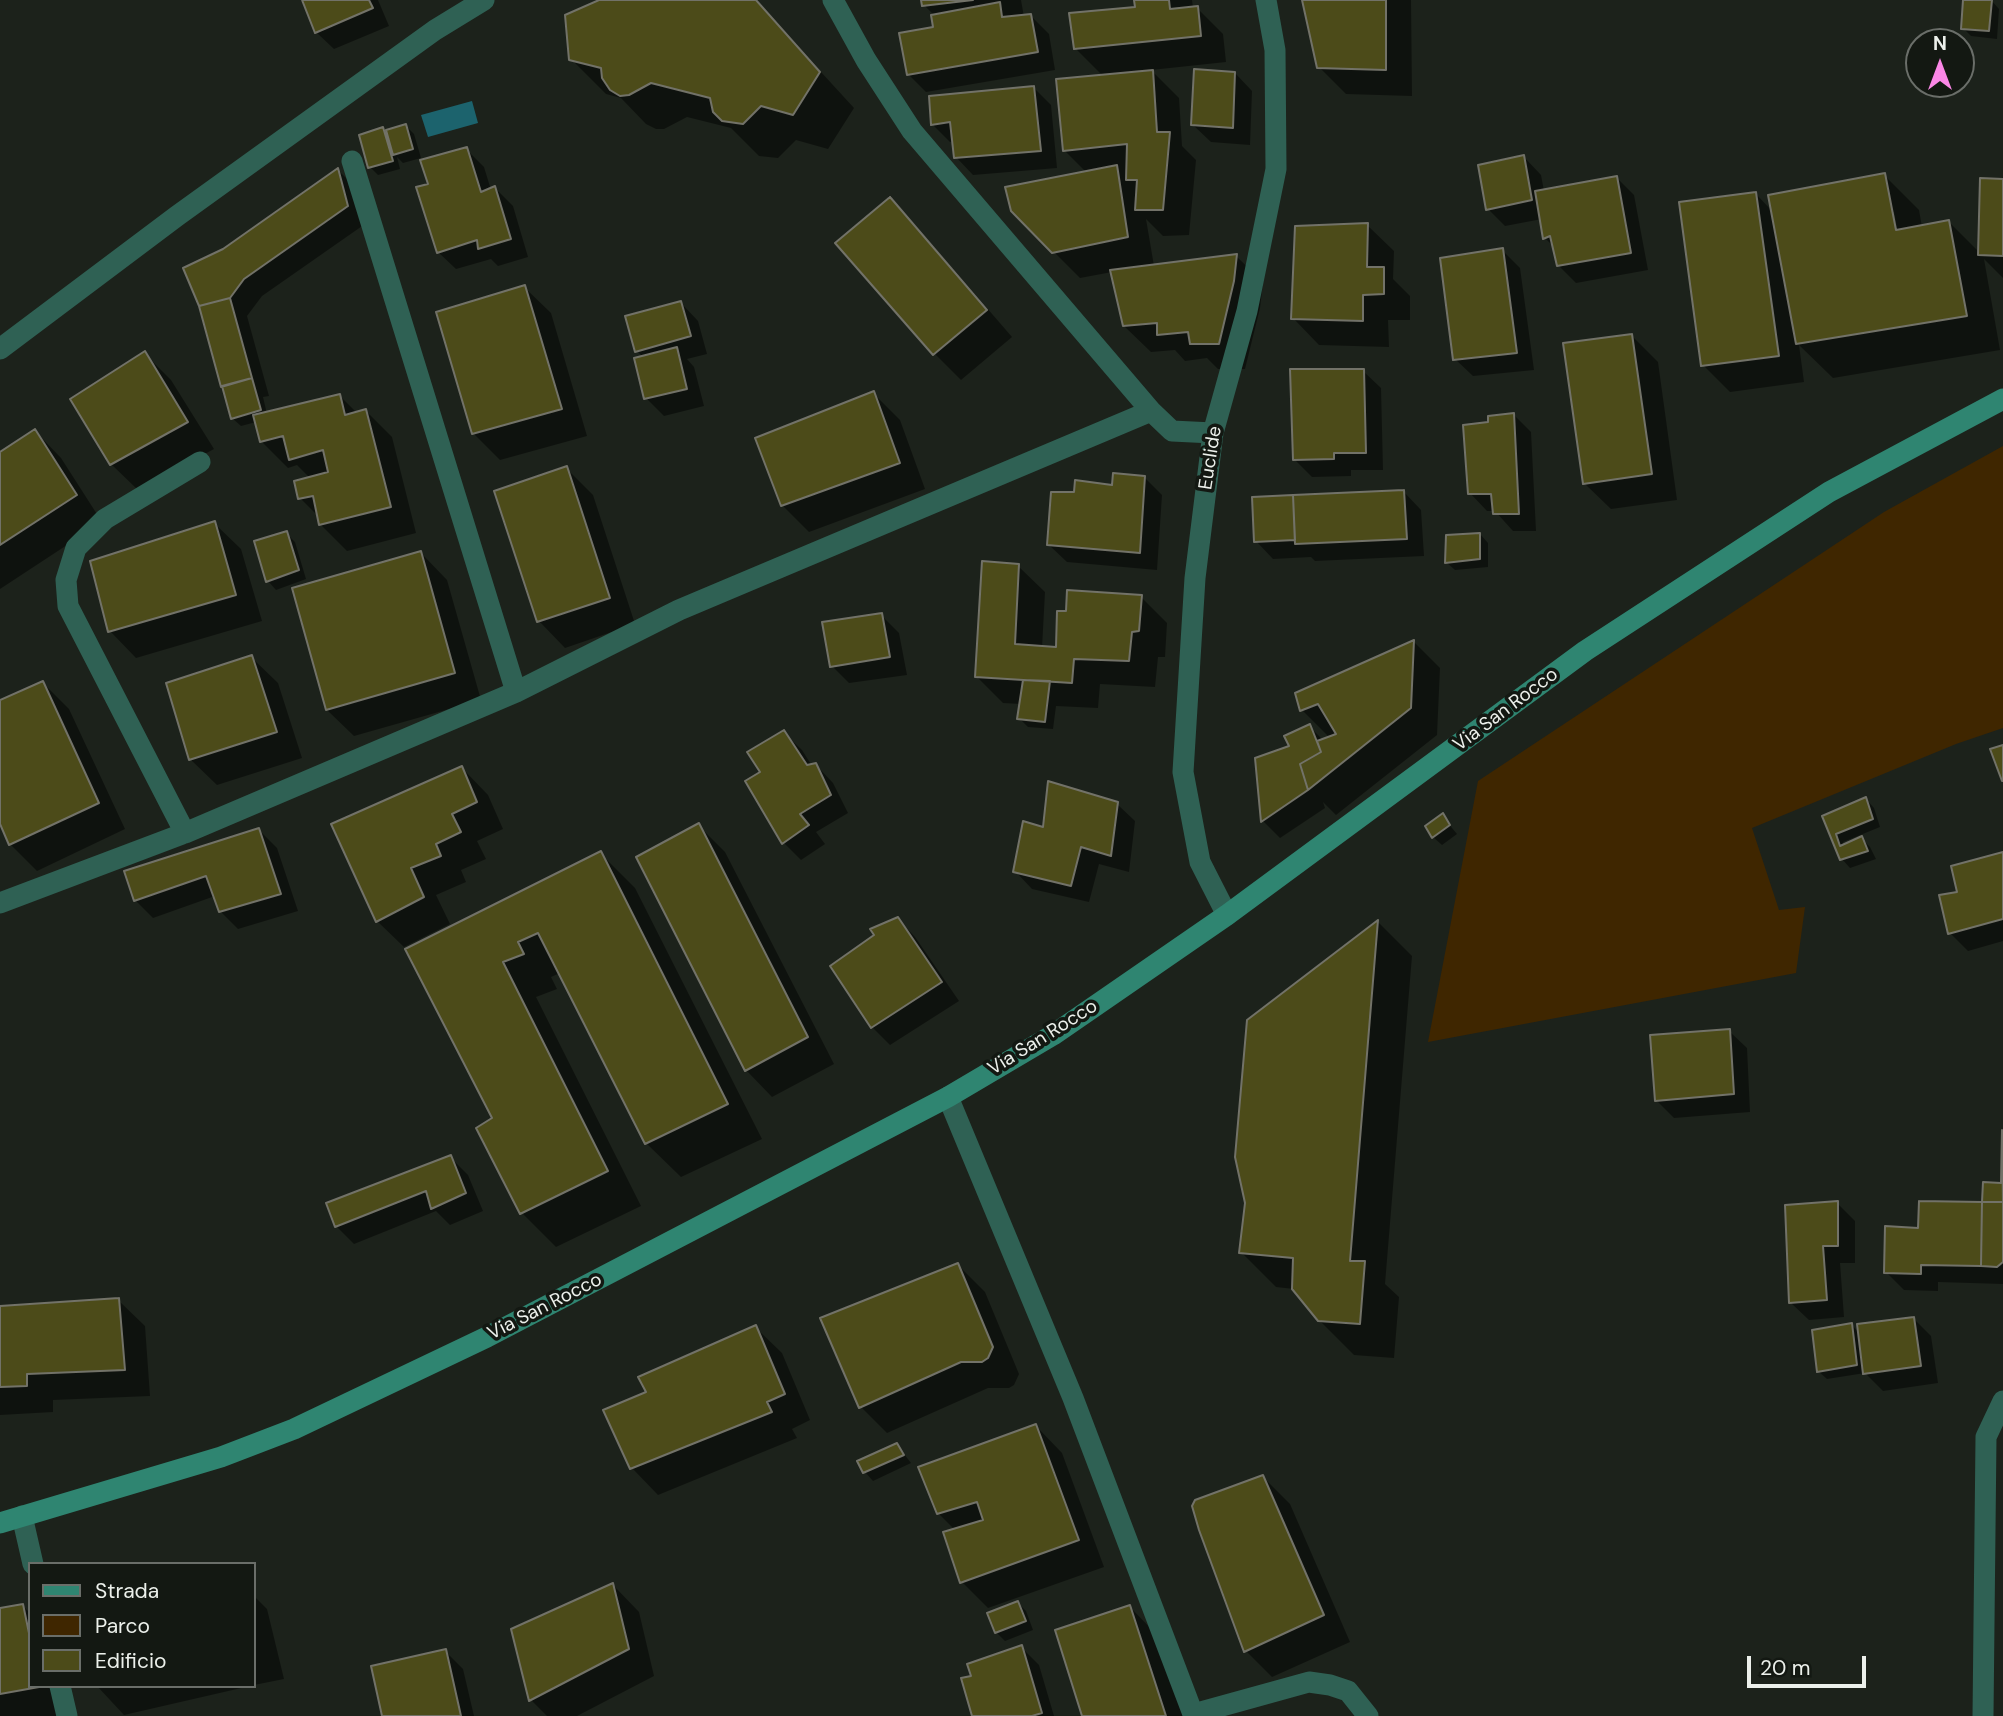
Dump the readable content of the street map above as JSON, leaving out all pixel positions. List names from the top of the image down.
{
  "streets": {
    "street": ["Euclide", "Via San Rocco"]
  },
  "crossings": [
    ["Euclide", "Via San Rocco"]
  ],
  "legend": ["Strada", "Parco", "Edificio"],
  "scale_bar": "20 m",
  "north": "top"
}
